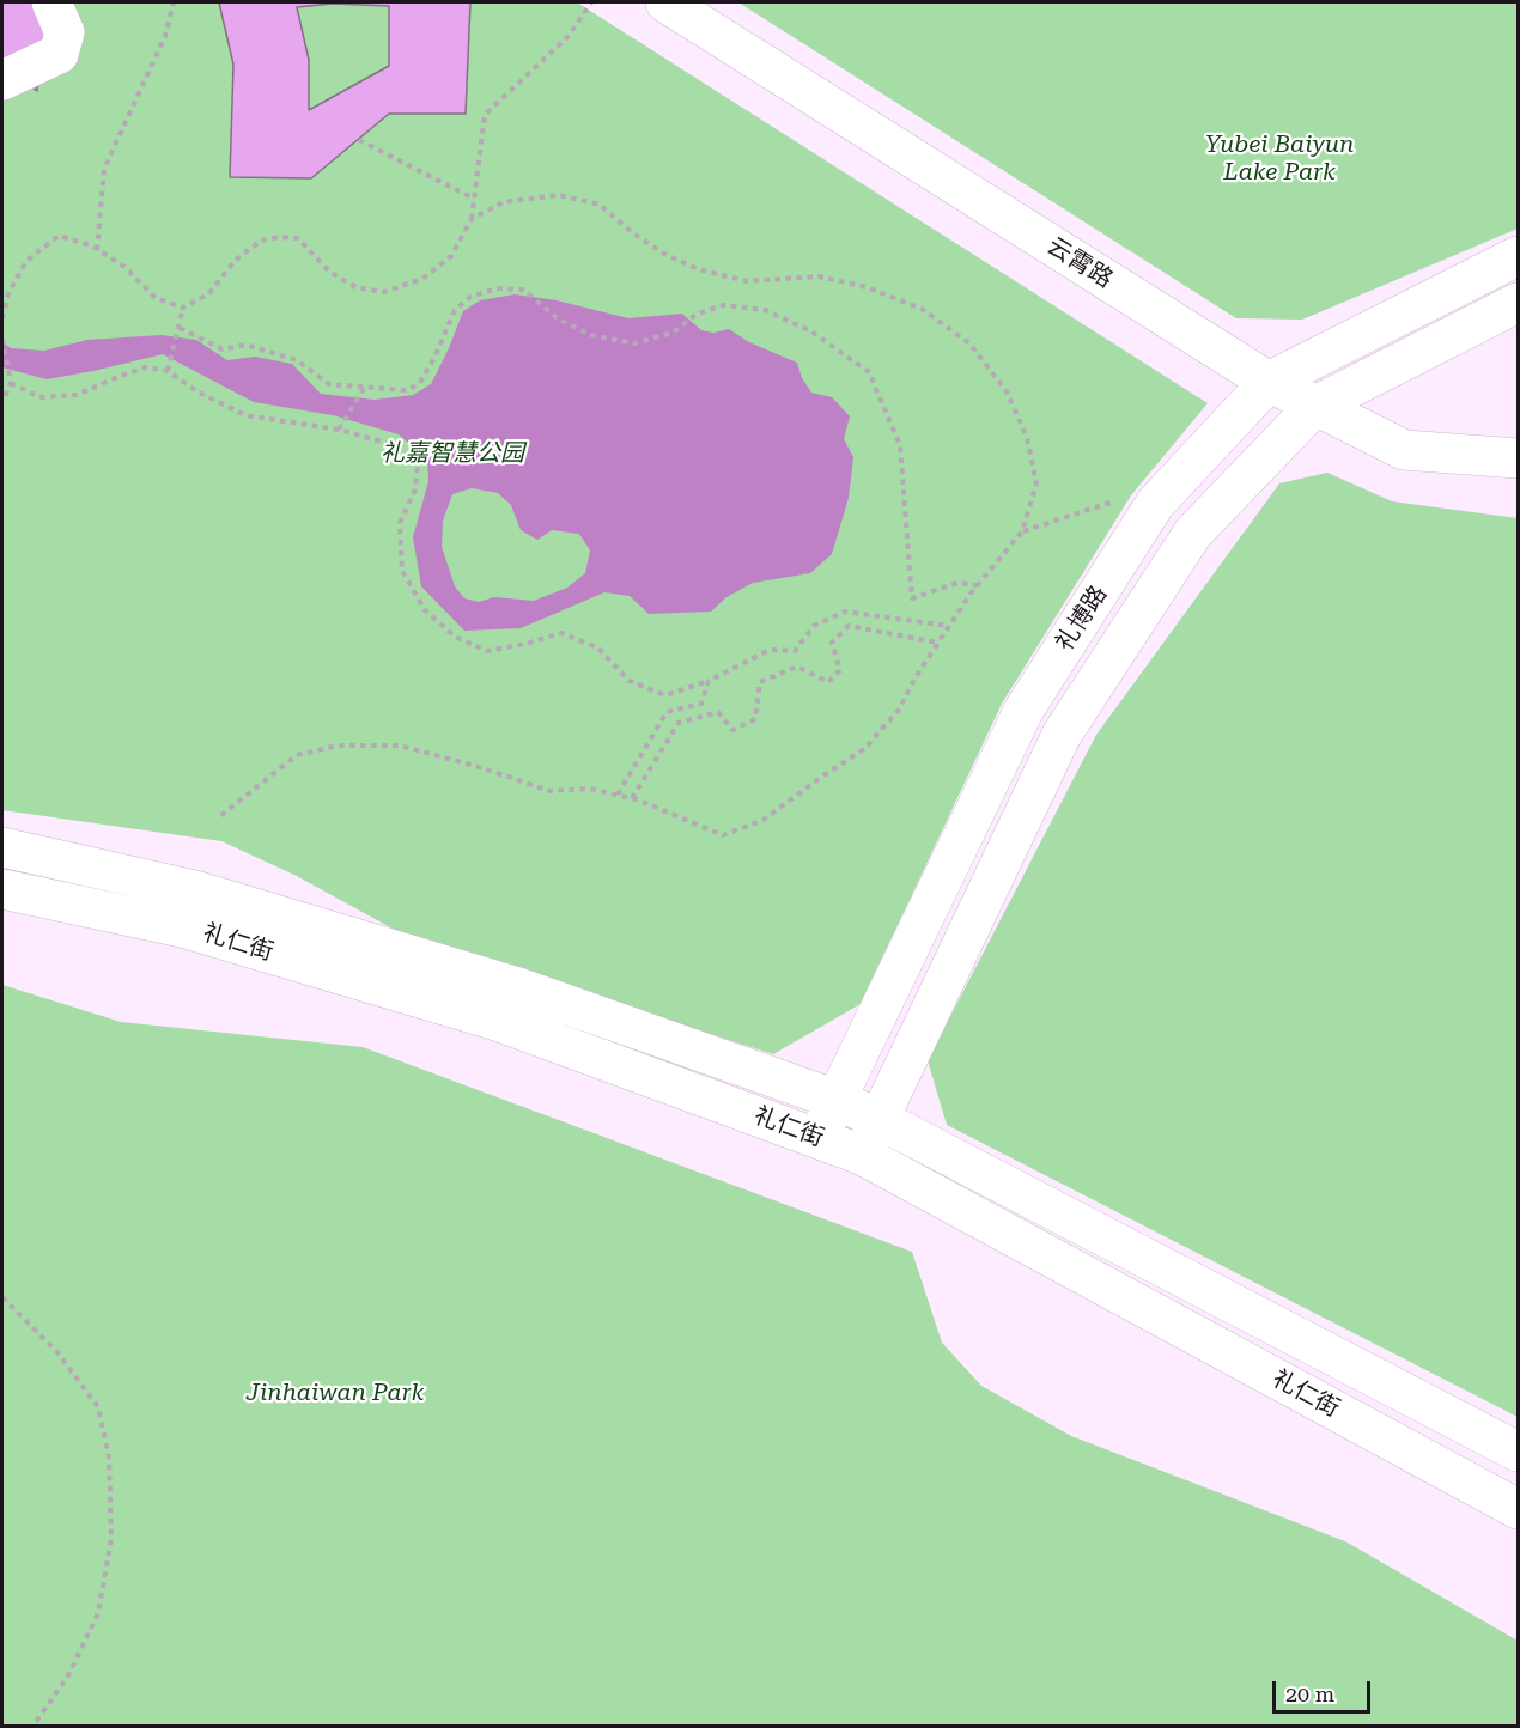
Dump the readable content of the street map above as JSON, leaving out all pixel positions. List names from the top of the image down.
{
  "streets": {
    "main road": ["云霄路", "礼博路", "礼仁街"]
  },
  "crossings": [
    ["云霄路", "礼博路"],
    ["礼博路", "礼仁街"]
  ],
  "parks": ["Yubei Baiyun Lake Park", "礼嘉智慧公园", "Jinhaiwan Park"],
  "scale_bar": "20 m"
}
